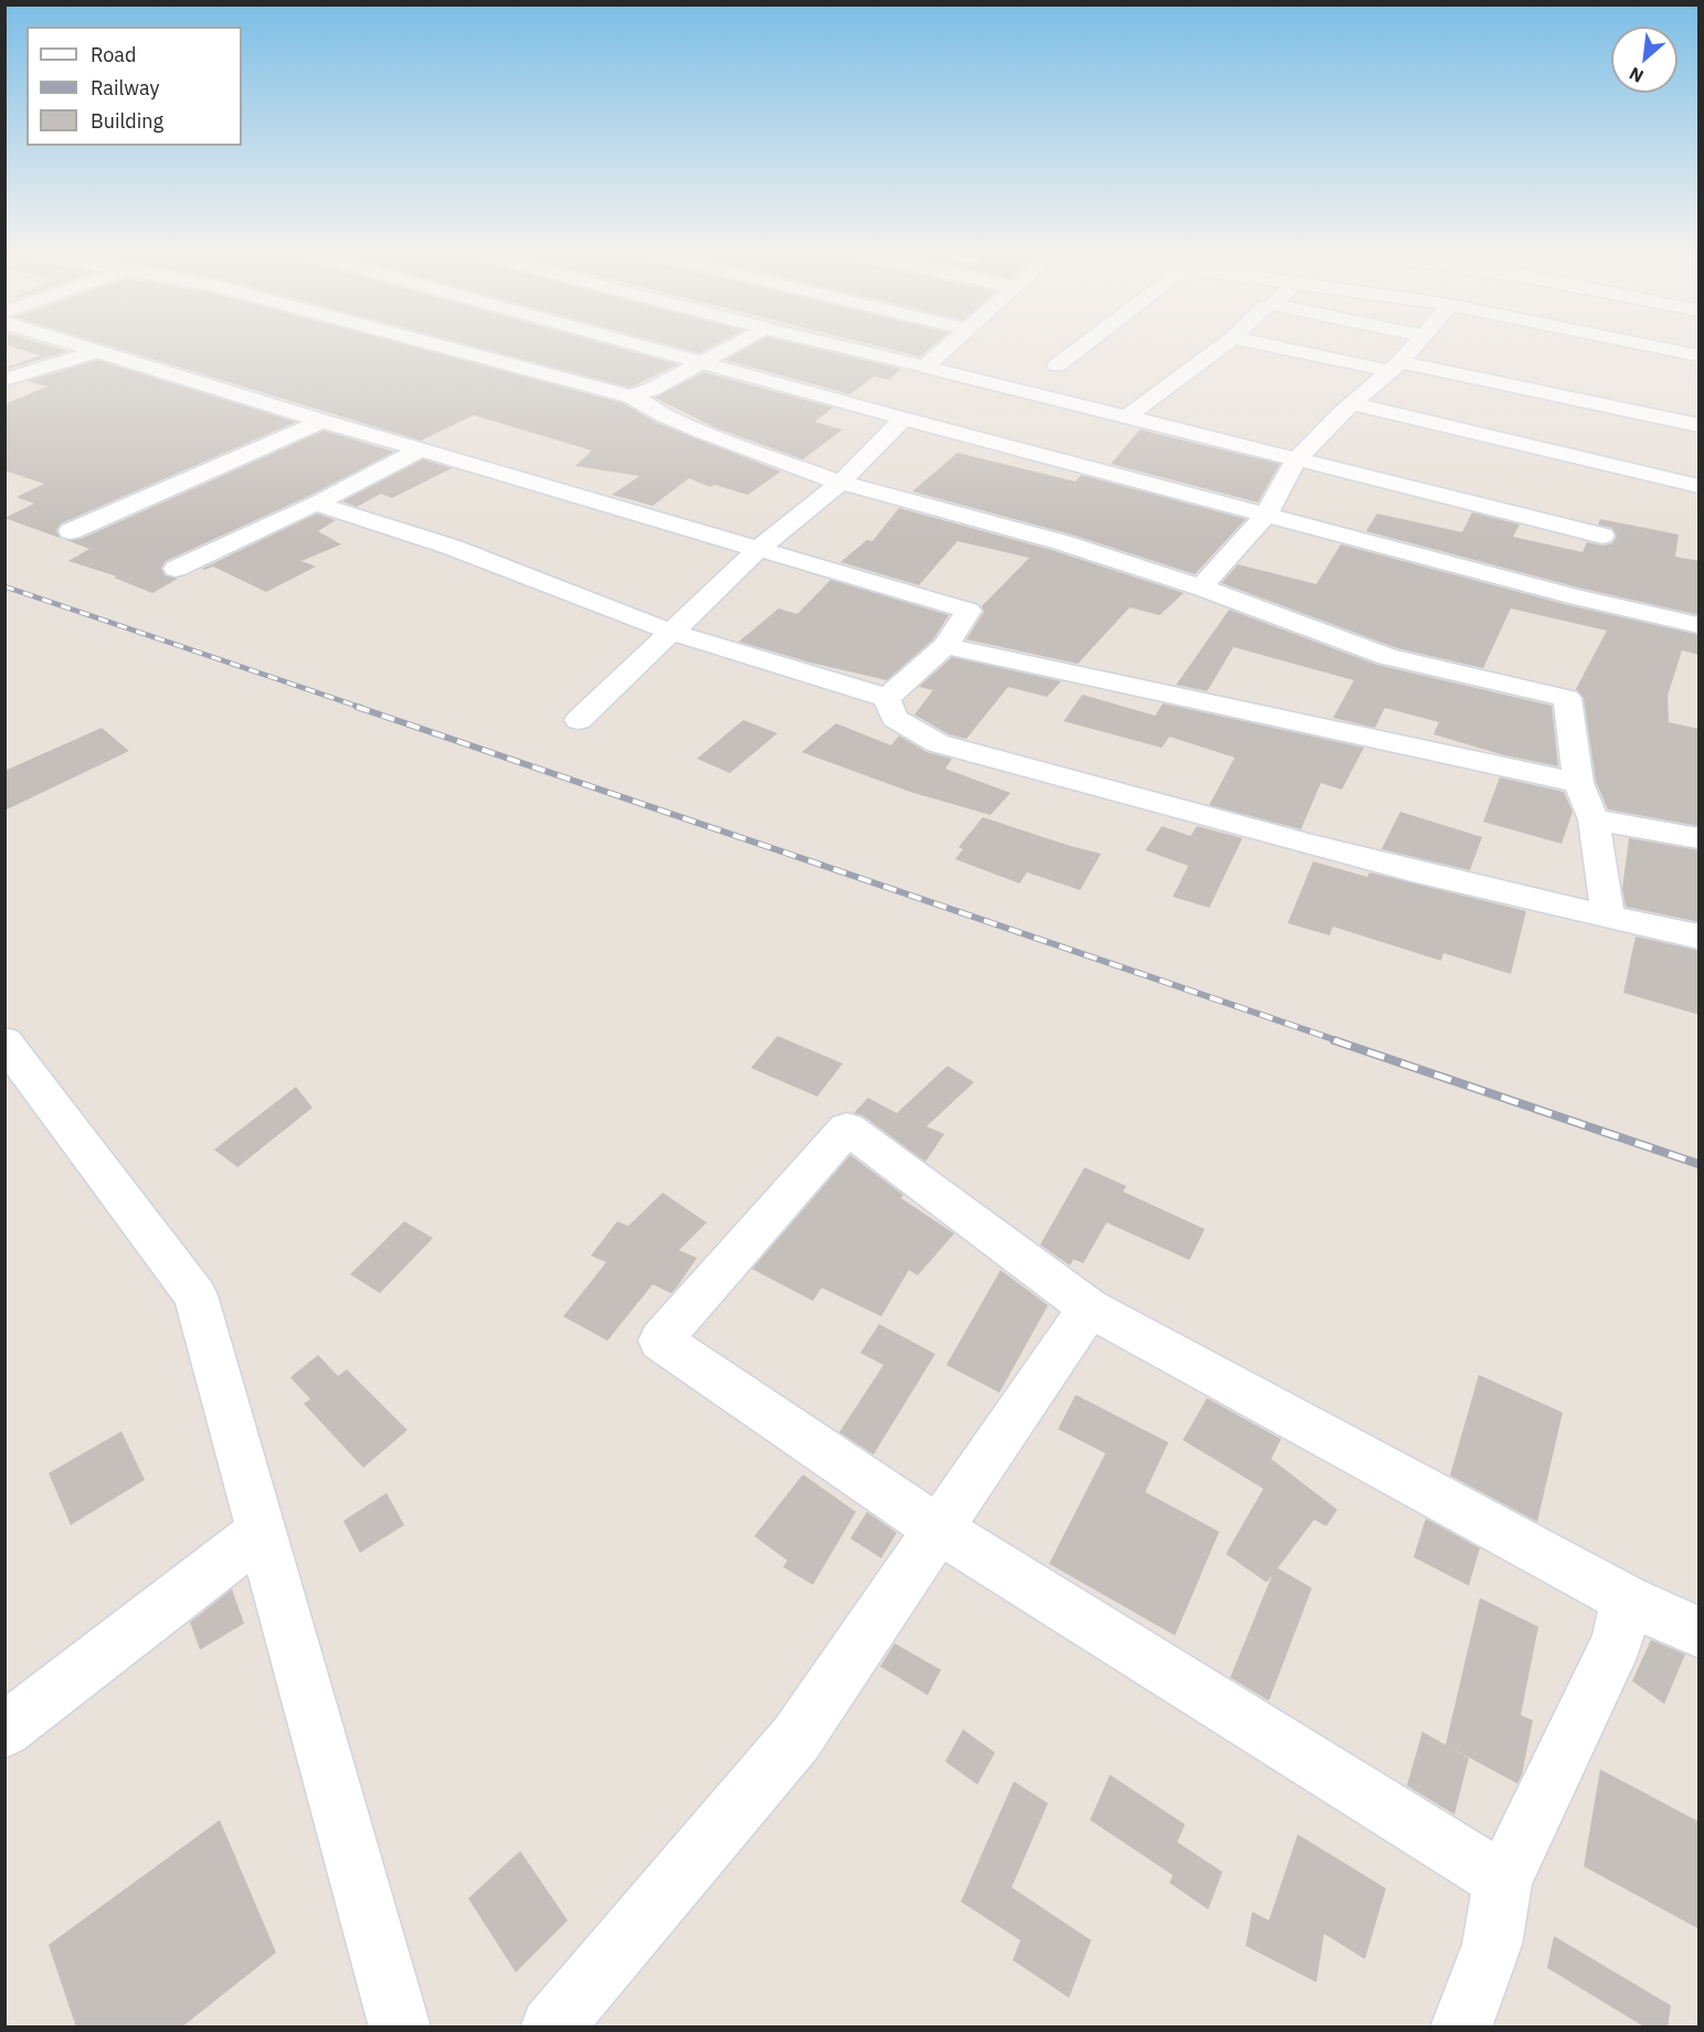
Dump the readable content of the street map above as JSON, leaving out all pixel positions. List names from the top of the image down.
{
  "legend": ["Road", "Railway", "Building"],
  "north": "bottom left"
}
